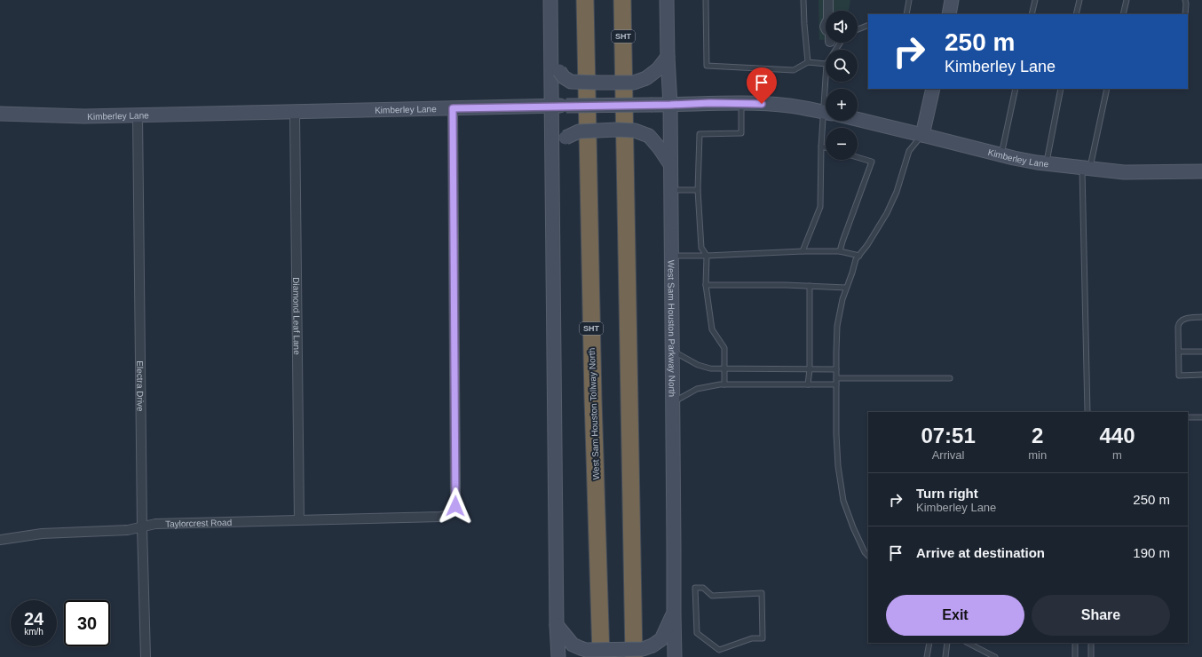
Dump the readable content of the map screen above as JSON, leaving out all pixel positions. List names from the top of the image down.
{
  "streets": {
    "highway": ["SHT", "West Sam Houston Tollway North"],
    "main road": ["Kimberley Lane", "West Sam Houston Parkway North"],
    "street": ["Diamond Leaf Lane", "Electra Drive", "Taylorcrest Road"]
  },
  "crossings": [
    ["Kimberley Lane", "Diamond Leaf Lane"],
    ["Kimberley Lane", "West Sam Houston Parkway North"],
    ["Kimberley Lane", "Electra Drive"],
    ["Kimberley Lane", "Taylorcrest Road"],
    ["Diamond Leaf Lane", "Taylorcrest Road"],
    ["Electra Drive", "Taylorcrest Road"]
  ],
  "page": {
    "map_buttons": ["+", "−"],
    "turn": ["250 m", "Kimberley Lane"],
    "eta": [
      "07:51",
      "Arrival",
      "2",
      "min",
      "440",
      "m"
    ],
    "list": [
      {
        "name": "Turn right",
        "note": "Kimberley Lane",
        "value": "250 m"
      },
      {
        "name": "Arrive at destination",
        "value": "190 m"
      }
    ],
    "buttons": ["Exit", "Share"],
    "speed": "24 km/h",
    "limit": "30"
  }
}
